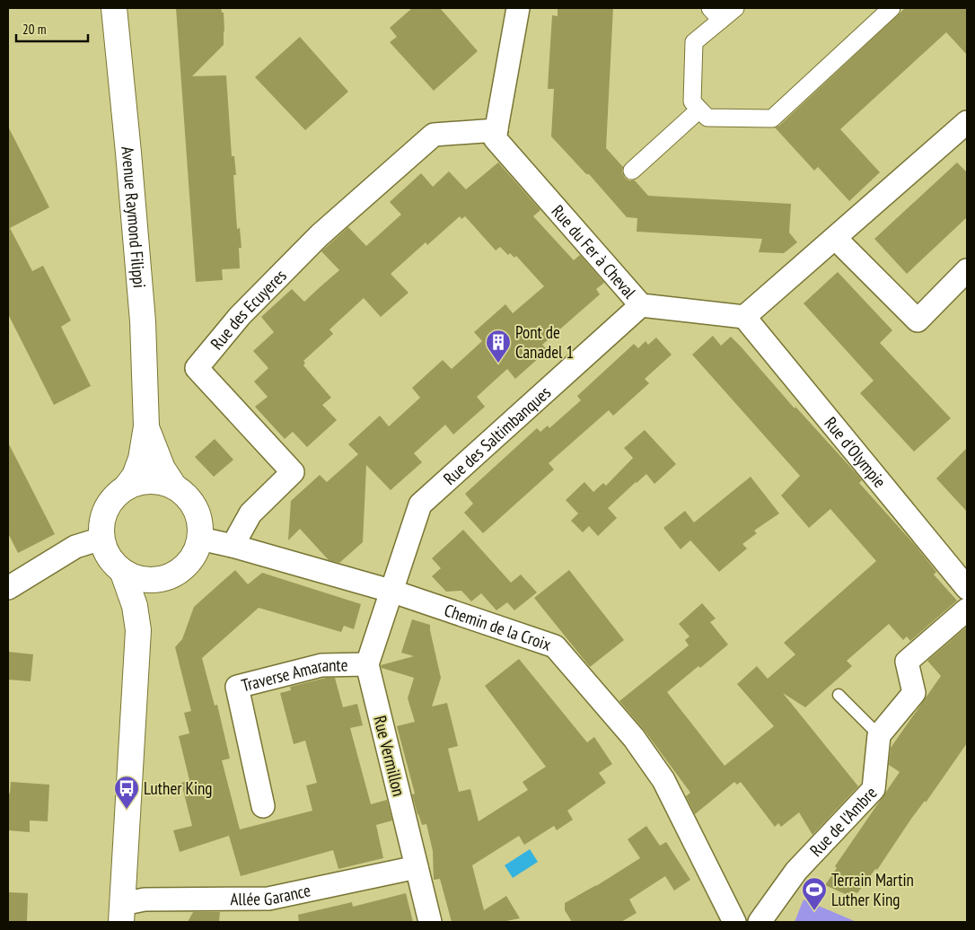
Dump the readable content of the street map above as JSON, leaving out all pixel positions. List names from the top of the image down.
{
  "streets": {
    "main road": ["Avenue Raymond Filippi"],
    "street": [
      "Rue du Fer à Cheval",
      "Rue des Ecuyeres",
      "Rue des Saltimbanques",
      "Rue d'Olympie",
      "Chemin de la Croix",
      "Traverse Amarante",
      "Rue Vermillon",
      "Rue de l'Ambre",
      "Allée Garance"
    ]
  },
  "crossings": [
    ["Avenue Raymond Filippi", "Chemin de la Croix"],
    ["Rue du Fer à Cheval", "Rue des Ecuyeres"],
    ["Rue du Fer à Cheval", "Rue des Saltimbanques"],
    ["Rue du Fer à Cheval", "Rue d'Olympie"],
    ["Rue des Ecuyeres", "Chemin de la Croix"],
    ["Rue des Saltimbanques", "Chemin de la Croix"],
    ["Traverse Amarante", "Rue Vermillon"],
    ["Rue Vermillon", "Allée Garance"]
  ],
  "places": {
    "building": ["Pont de Canadel 1"],
    "bus stop": ["Luther King"],
    "sports": ["Terrain Martin Luther King"]
  },
  "scale_bar": "20 m"
}
